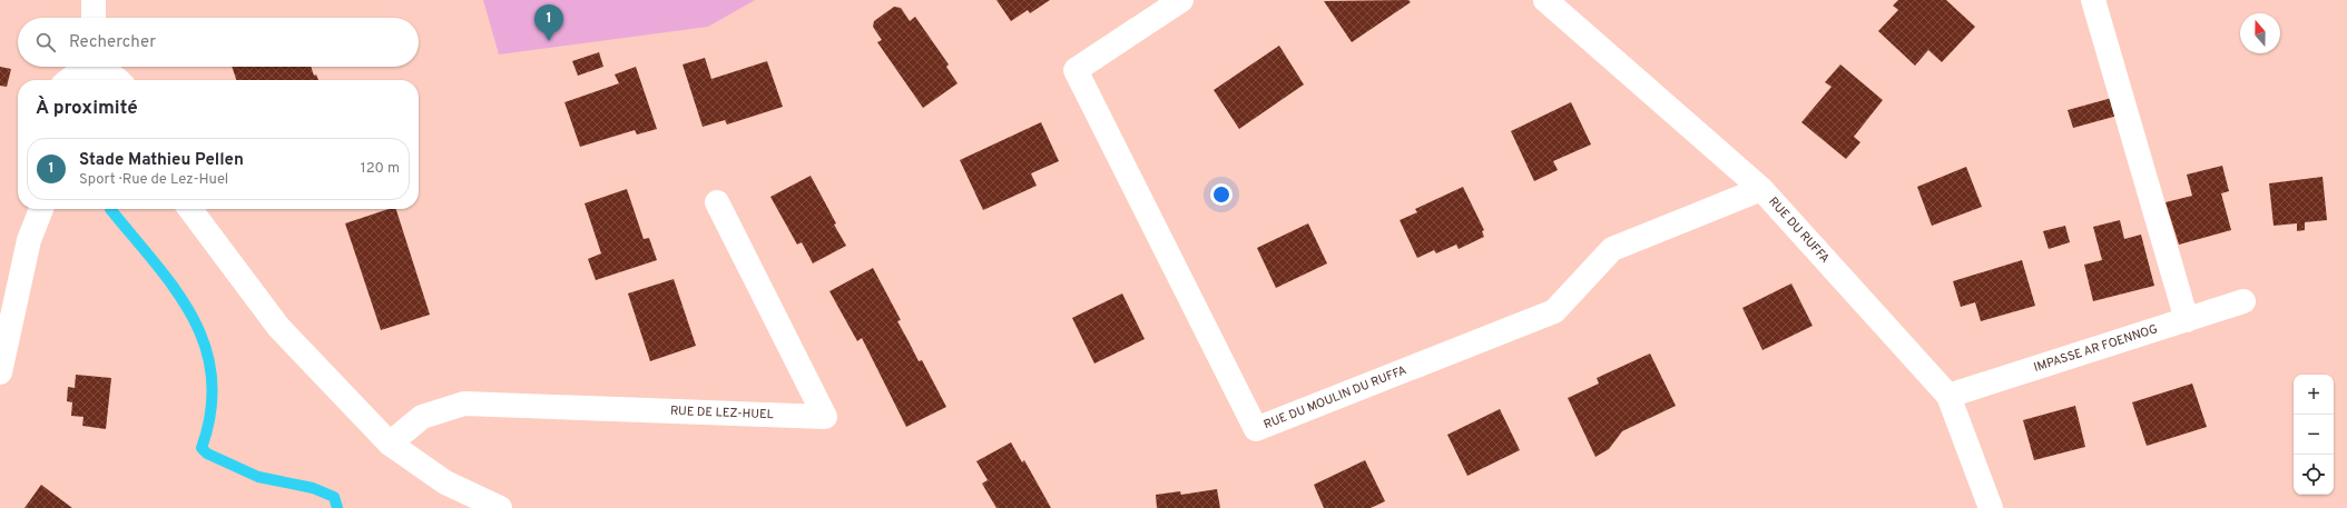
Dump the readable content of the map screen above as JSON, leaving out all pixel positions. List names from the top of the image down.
{
  "streets": {
    "street": [
      "RUE DU RUFFA",
      "IMPASSE AR FOENNOG",
      "RUE DU MOULIN DU RUFFA",
      "RUE DE LEZ-HUEL"
    ]
  },
  "crossings": [
    ["RUE DU RUFFA", "IMPASSE AR FOENNOG"],
    ["RUE DU RUFFA", "RUE DU MOULIN DU RUFFA"]
  ],
  "north": "top",
  "page": {
    "pins": "1",
    "search": "Rechercher",
    "heading": "À proximité",
    "list": [
      {
        "mark": "1",
        "name": "Stade Mathieu Pellen",
        "note": "Sport · Rue de Lez-Huel",
        "value": "120 m"
      }
    ],
    "map_buttons": ["+", "−"]
  }
}
